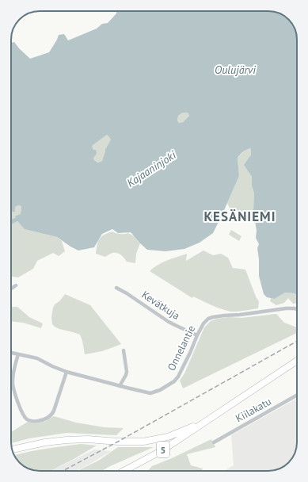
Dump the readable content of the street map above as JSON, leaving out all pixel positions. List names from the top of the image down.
{
  "streets": {
    "highway": ["5"],
    "street": ["Kevätkuja", "Onnelantie", "Kiilakatu"]
  },
  "crossings": [
    ["Kevätkuja", "Onnelantie"]
  ],
  "districts": ["KESÄNIEMI"],
  "water": ["Oulujärvi", "Kajaaninjoki"]
}
